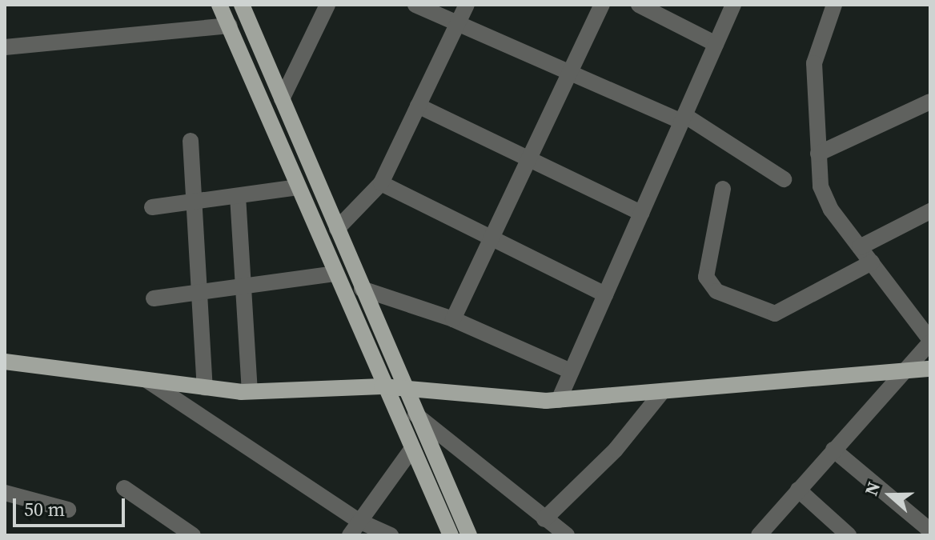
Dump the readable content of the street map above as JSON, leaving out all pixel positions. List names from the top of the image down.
{
  "scale_bar": "50 m",
  "north": "left"
}
